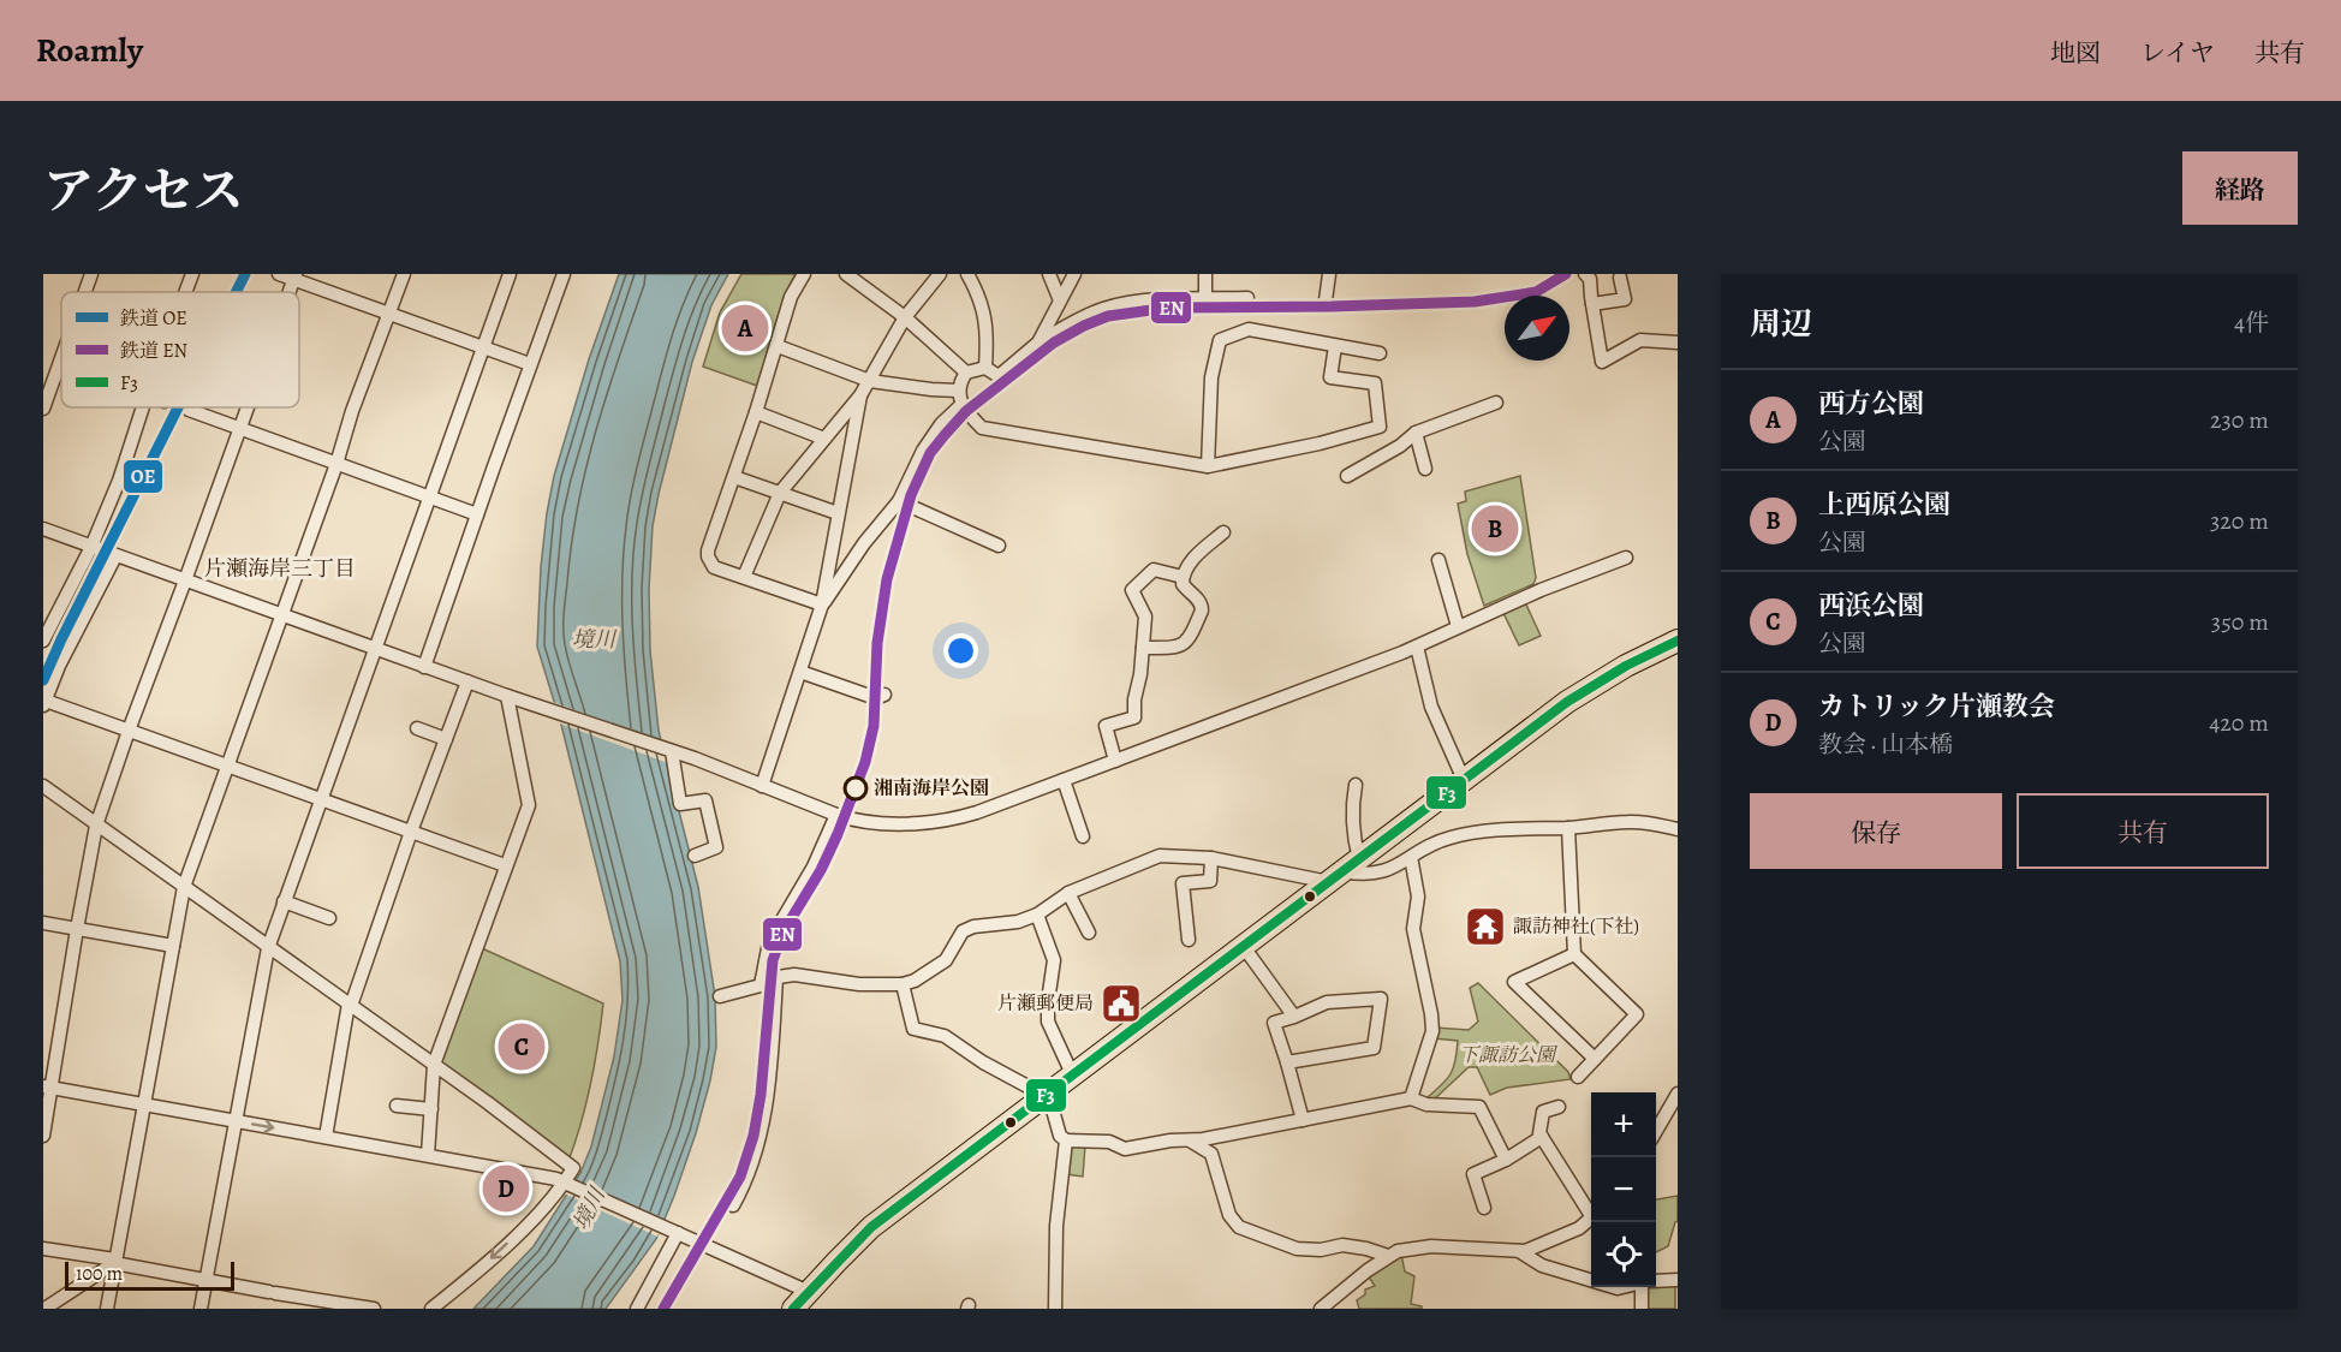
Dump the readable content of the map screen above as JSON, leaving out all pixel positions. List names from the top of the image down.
{
  "districts": ["片瀬海岸三丁目"],
  "water": ["境川"],
  "parks": ["下諏訪公園"],
  "places": {
    "other": ["湘南海岸公園"],
    "temple": ["諏訪神社(下社)"],
    "public building": ["片瀬郵便局"]
  },
  "lines": ["rail line OE", "rail line EN", "transit line F3"],
  "legend": ["鉄道 OE", "鉄道 EN", "F3"],
  "scale_bar": "100 m",
  "north": "top right",
  "page": {
    "header": "Roamly",
    "nav": ["地図", "レイヤ", "共有"],
    "title": "アクセス",
    "buttons": [
      "経路",
      ["保存", "共有"]
    ],
    "heading": ["周辺", "4件"],
    "pins": [
      "A",
      "B",
      "C",
      "D"
    ],
    "list": [
      {
        "mark": "A",
        "name": "西方公園",
        "note": "公園",
        "value": "230 m"
      },
      {
        "mark": "B",
        "name": "上西原公園",
        "note": "公園",
        "value": "320 m"
      },
      {
        "mark": "C",
        "name": "西浜公園",
        "note": "公園",
        "value": "350 m"
      },
      {
        "mark": "D",
        "name": "カトリック片瀬教会",
        "note": "教会 · 山本橋",
        "value": "420 m"
      }
    ],
    "map_buttons": ["+", "−"],
    "scale": "100 m"
  }
}
